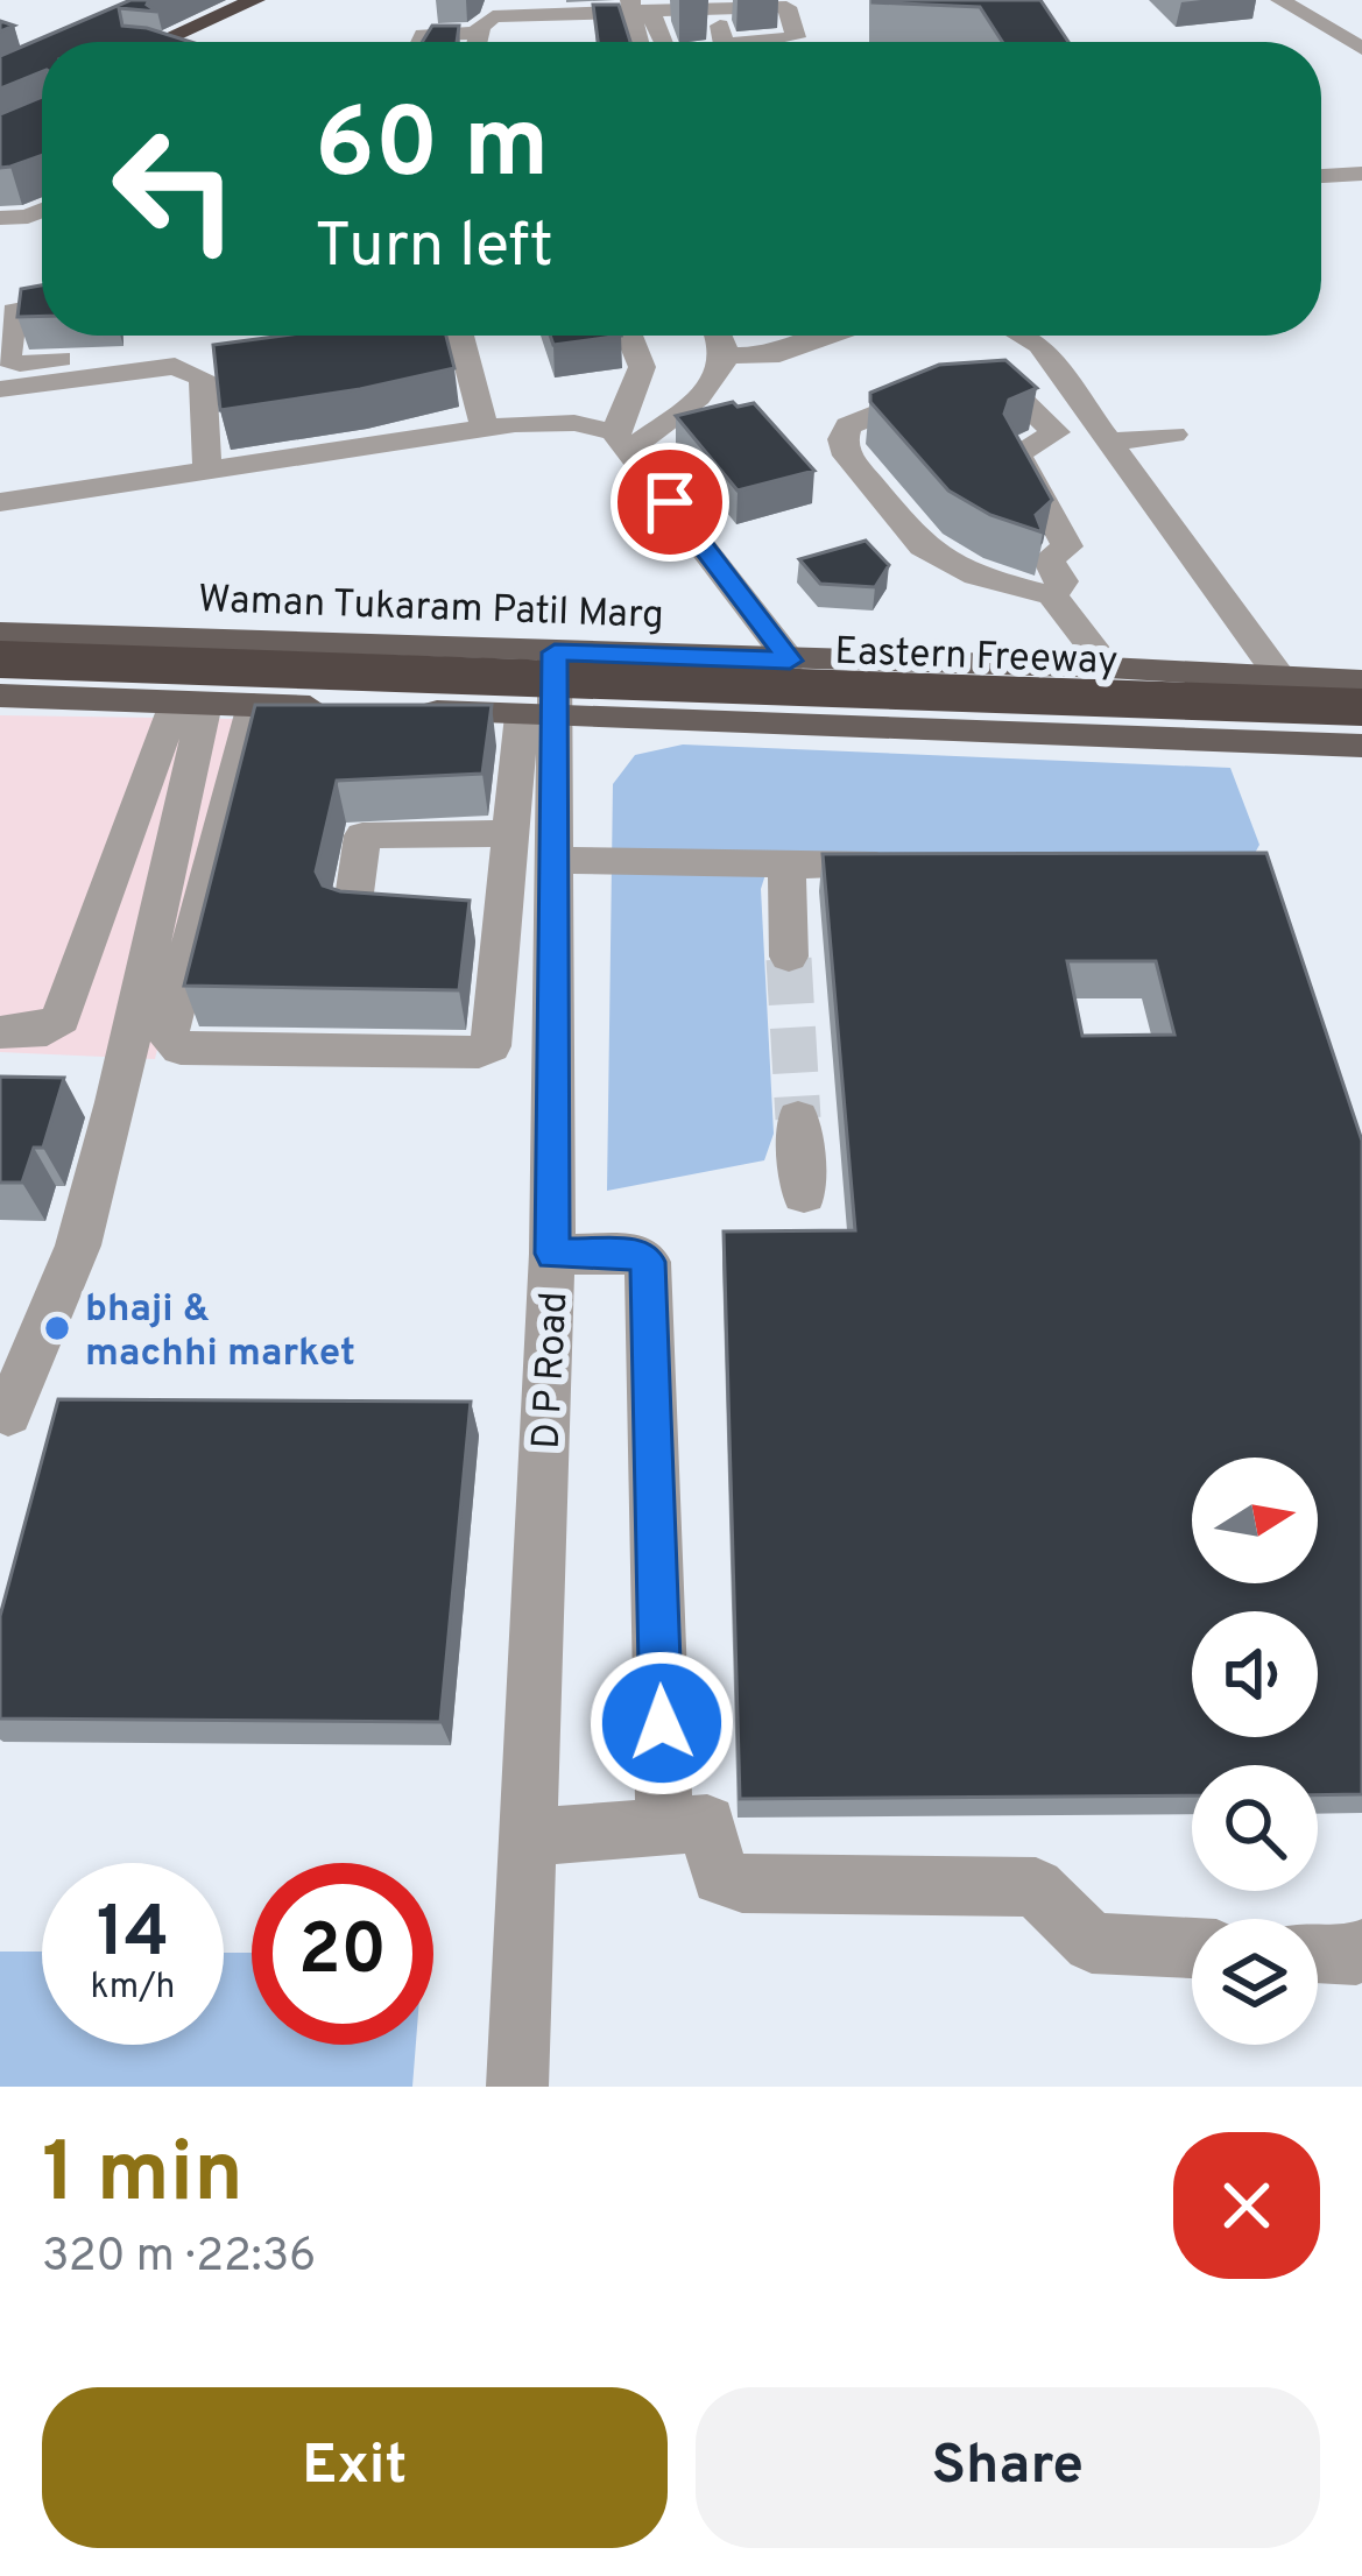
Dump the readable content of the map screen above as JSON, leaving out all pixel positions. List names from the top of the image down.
{
  "streets": {
    "highway": ["Eastern Freeway"],
    "main road": ["Waman Tukaram Patil Marg"],
    "street": ["D P Road"]
  },
  "crossings": [
    ["Waman Tukaram Patil Marg", "D P Road"]
  ],
  "places": ["bhaji & machhi market"],
  "north": "right",
  "page": {
    "turn": ["60 m", "Turn left"],
    "speed": "14 km/h",
    "limit": "20",
    "heading": ["1 min", "320 m · 22:36"],
    "buttons": ["Exit", "Share"]
  }
}
